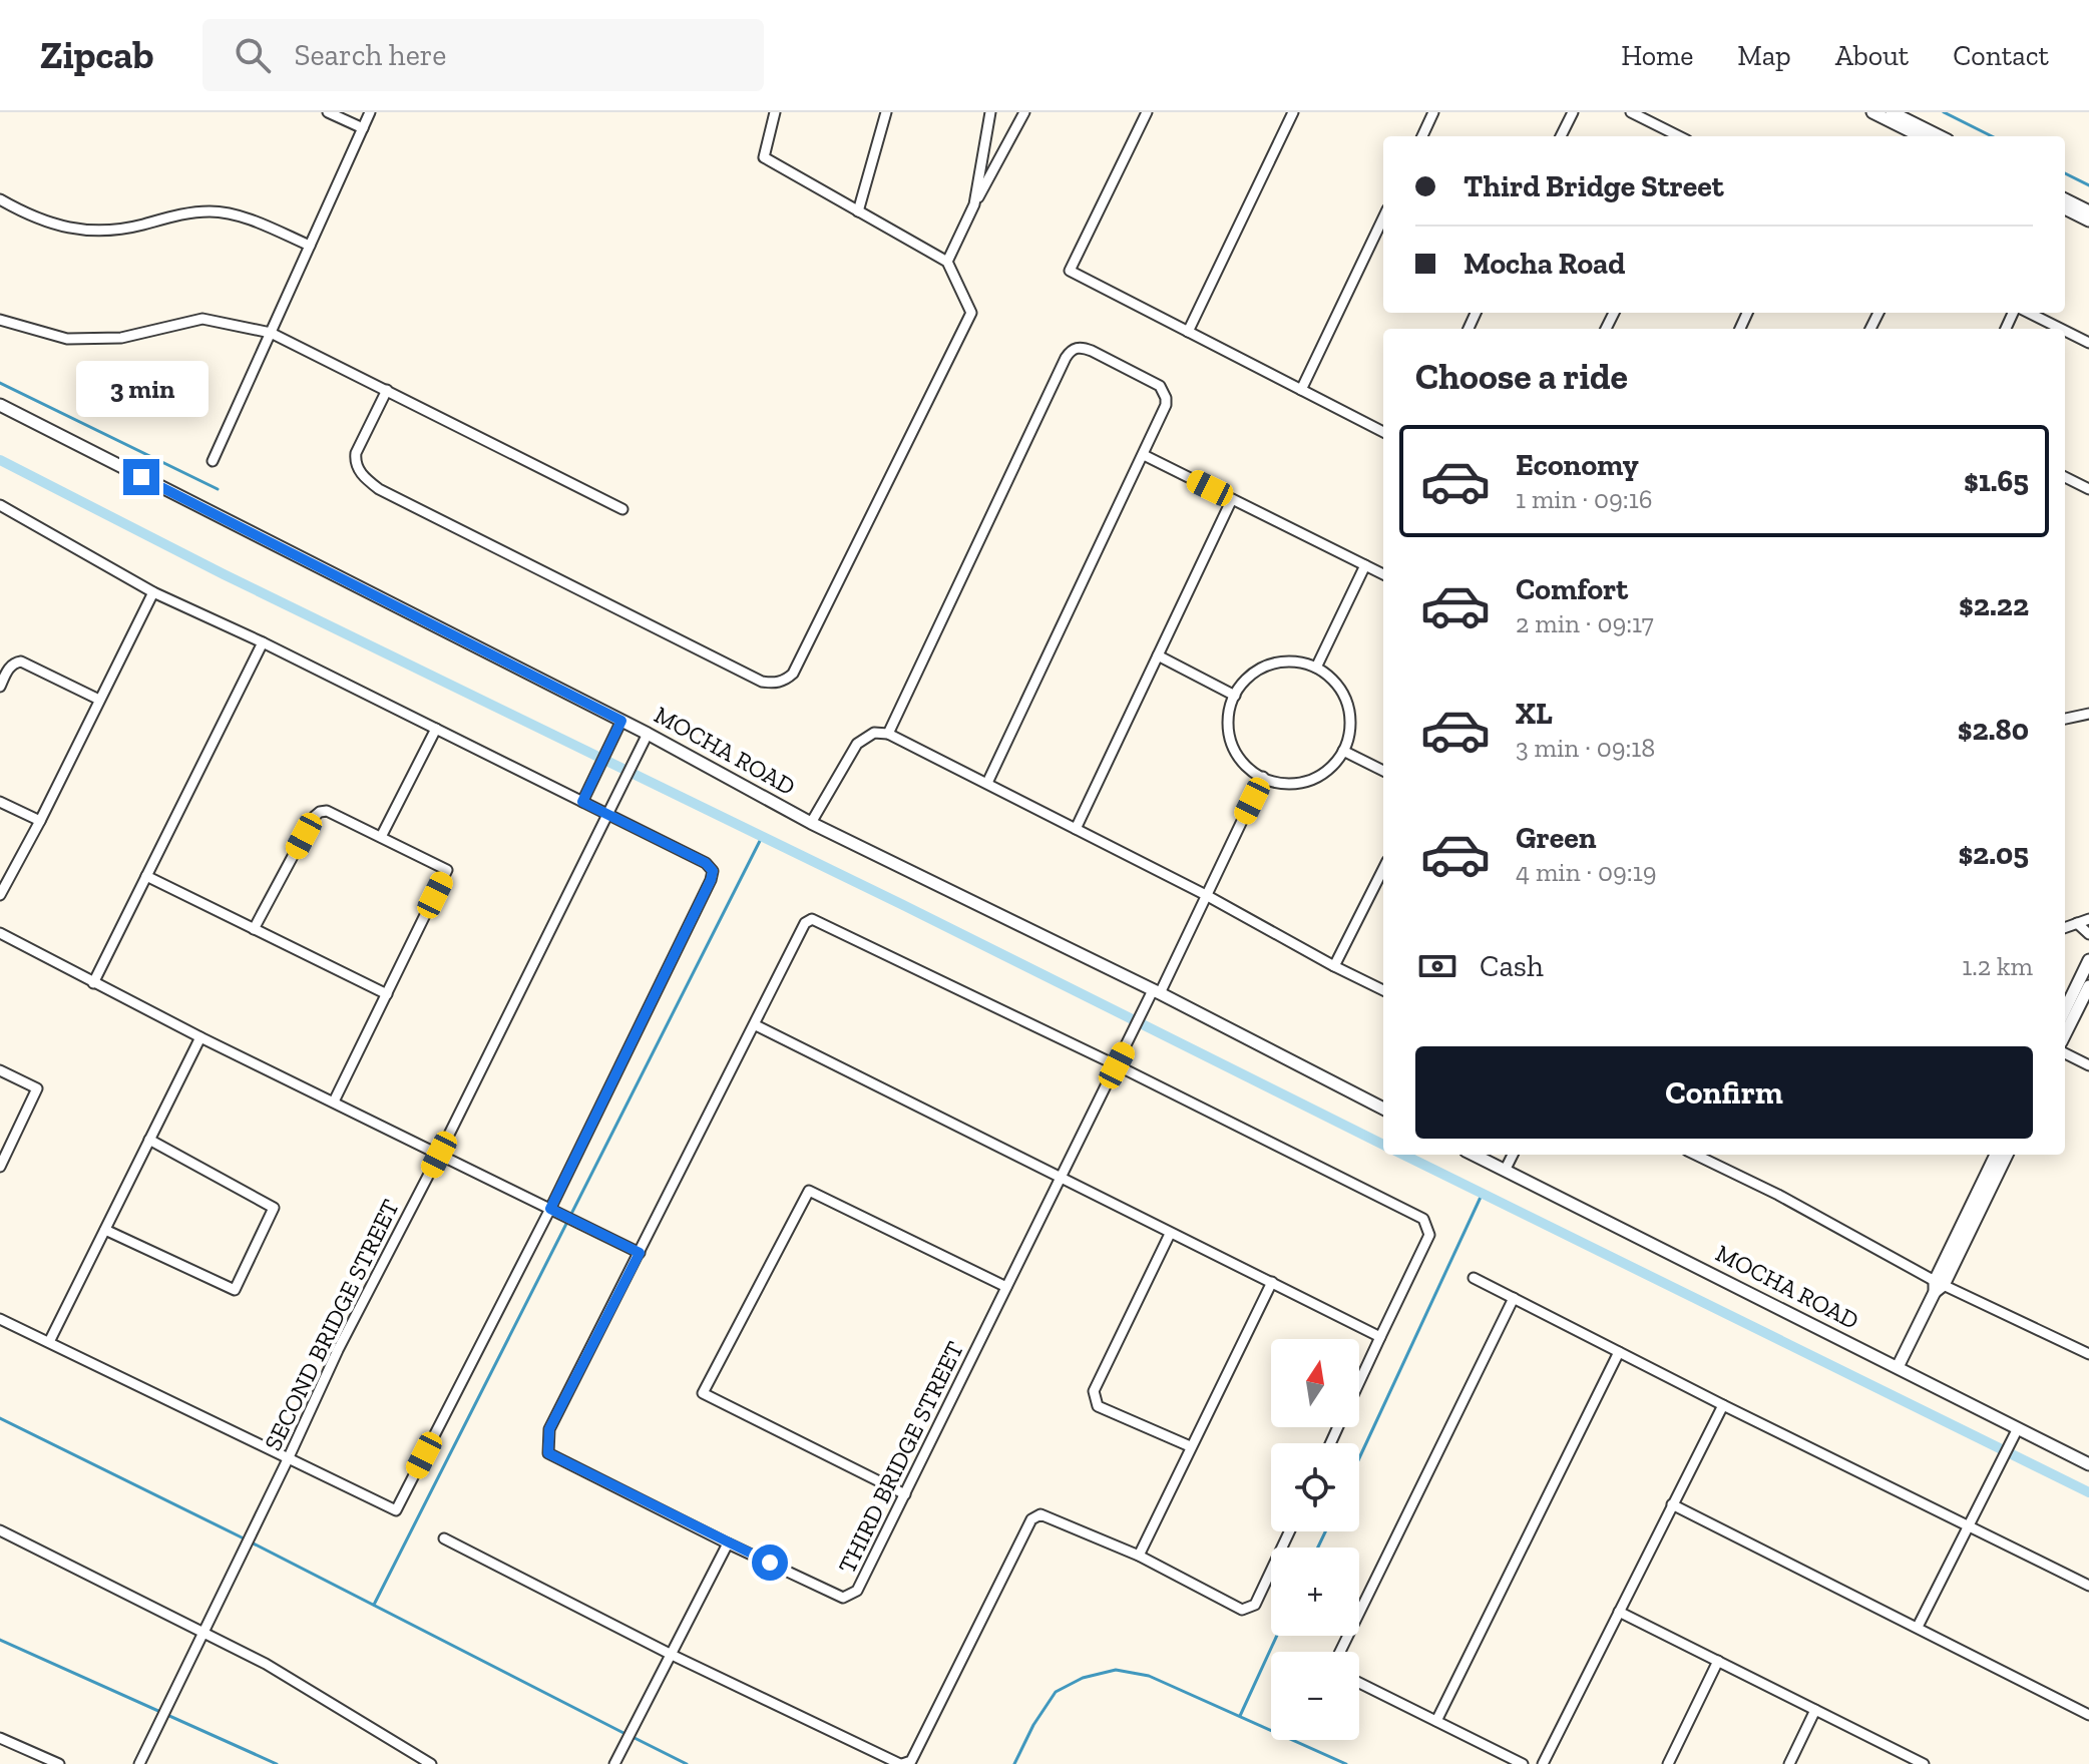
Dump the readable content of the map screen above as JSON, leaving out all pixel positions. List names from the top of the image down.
{
  "streets": {
    "street": ["MOCHA ROAD", "SECOND BRIDGE STREET", "THIRD BRIDGE STREET"]
  },
  "crossings": [
    ["MOCHA ROAD", "SECOND BRIDGE STREET"],
    ["MOCHA ROAD", "THIRD BRIDGE STREET"]
  ],
  "north": "top",
  "page": {
    "header": "Zipcab",
    "search": "Search here",
    "nav": [
      "Home",
      "Map",
      "About",
      "Contact"
    ],
    "banner": ["Third Bridge Street", "Mocha Road"],
    "heading": "Choose a ride",
    "bubble": "3 min",
    "list": [
      {
        "name": "Economy",
        "note": "1 min · 09:16",
        "value": "$1.65"
      },
      {
        "name": "Comfort",
        "note": "2 min · 09:17",
        "value": "$2.22"
      },
      {
        "name": "XL",
        "note": "3 min · 09:18",
        "value": "$2.80"
      },
      {
        "name": "Green",
        "note": "4 min · 09:19",
        "value": "$2.05"
      }
    ],
    "pay": ["Cash", "1.2 km"],
    "buttons": "Confirm",
    "map_buttons": ["+", "−"]
  }
}
